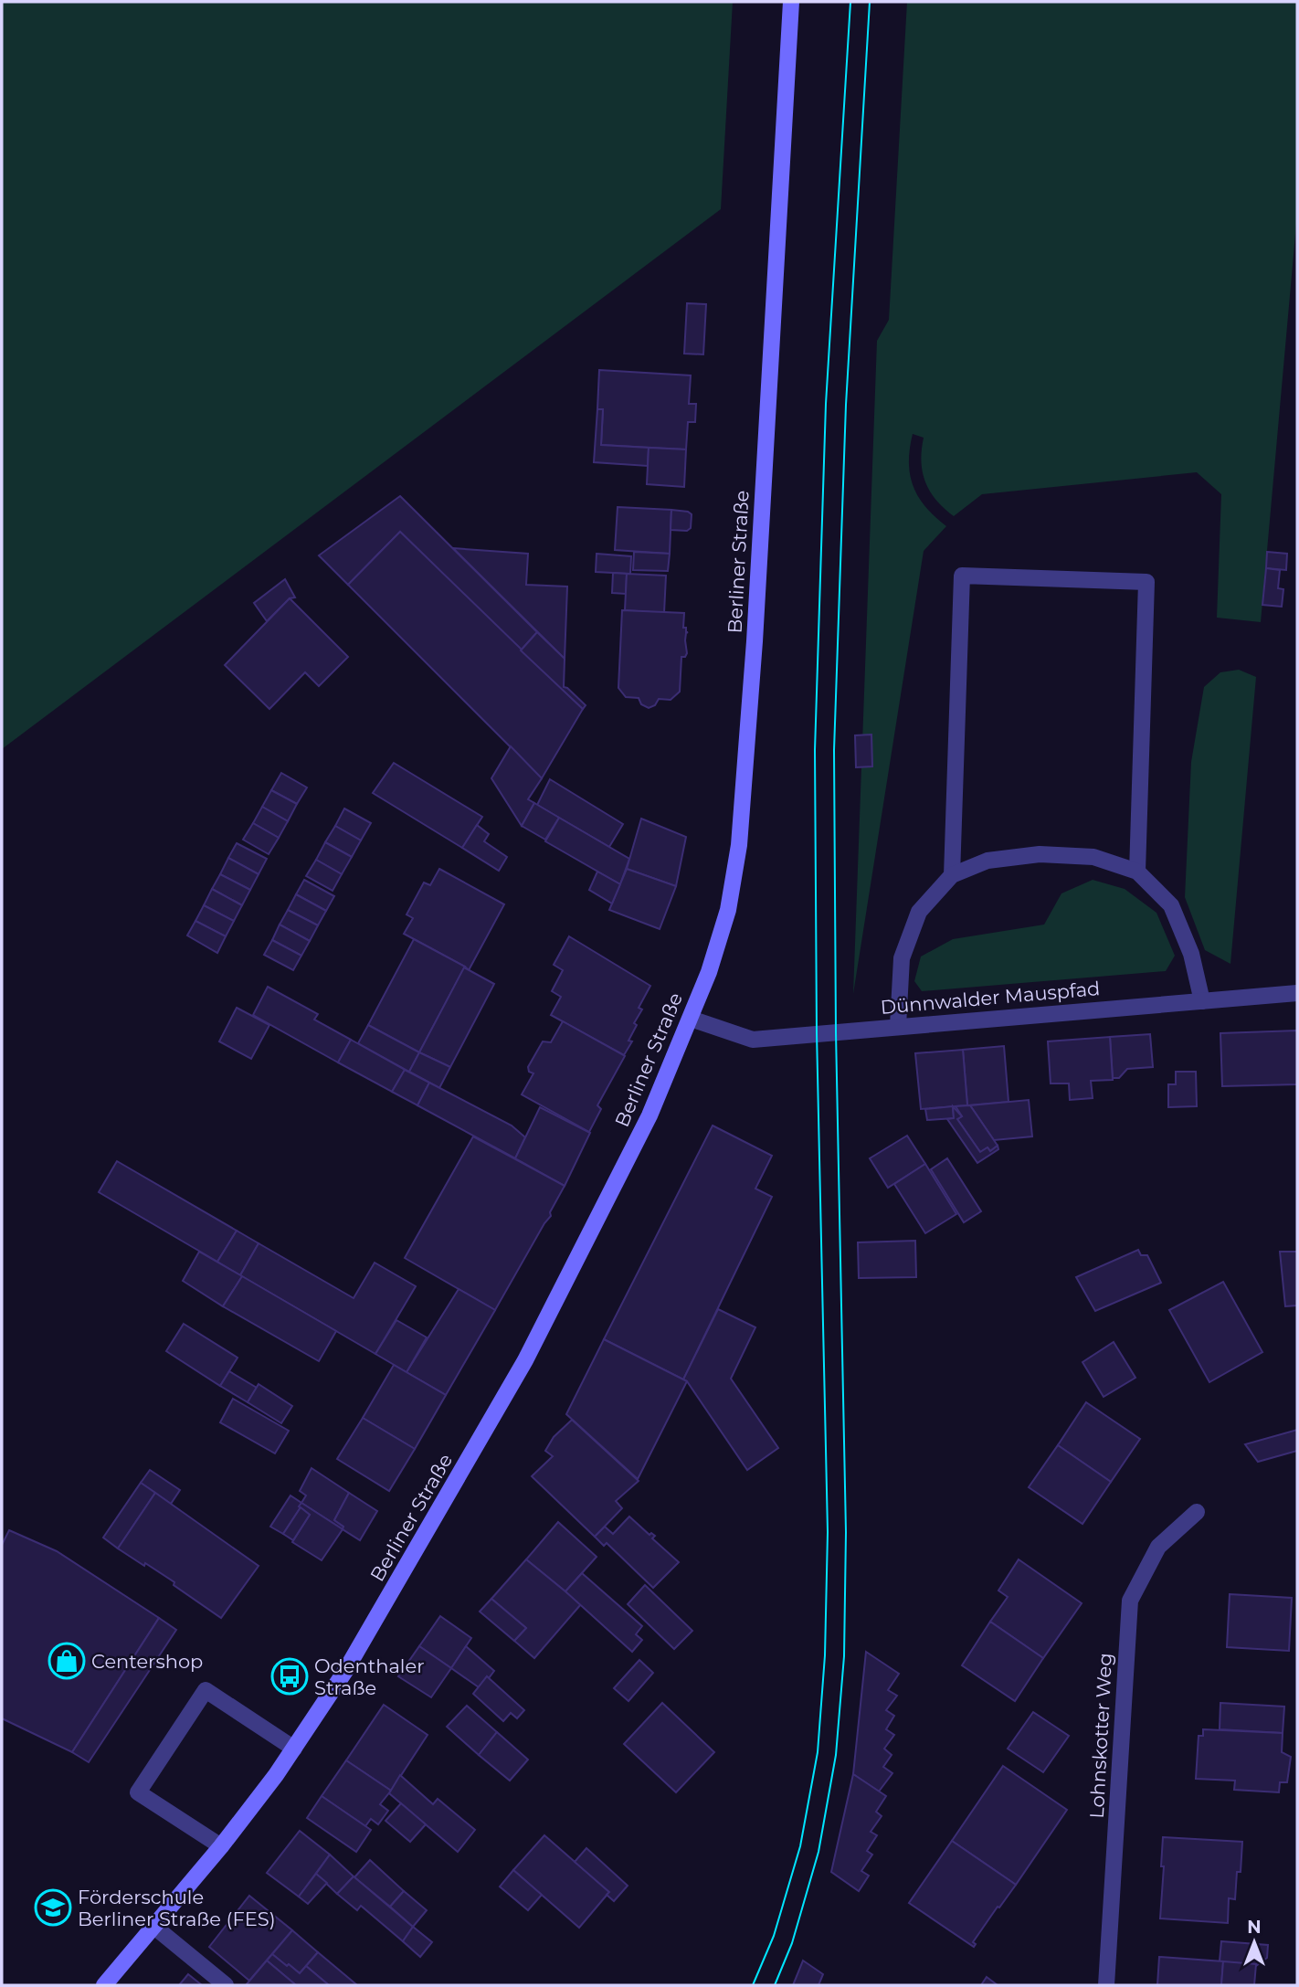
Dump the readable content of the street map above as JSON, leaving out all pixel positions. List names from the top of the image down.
{
  "streets": {
    "main road": ["Berliner Straße"],
    "street": ["Dünnwalder Mauspfad", "Lohnskotter Weg"]
  },
  "crossings": [
    ["Berliner Straße", "Dünnwalder Mauspfad"]
  ],
  "places": {
    "shop": ["Centershop"],
    "bus stop": ["Odenthaler Straße"],
    "school or university": ["Förderschule Berliner Straße (FES)"]
  },
  "north": "top"
}
